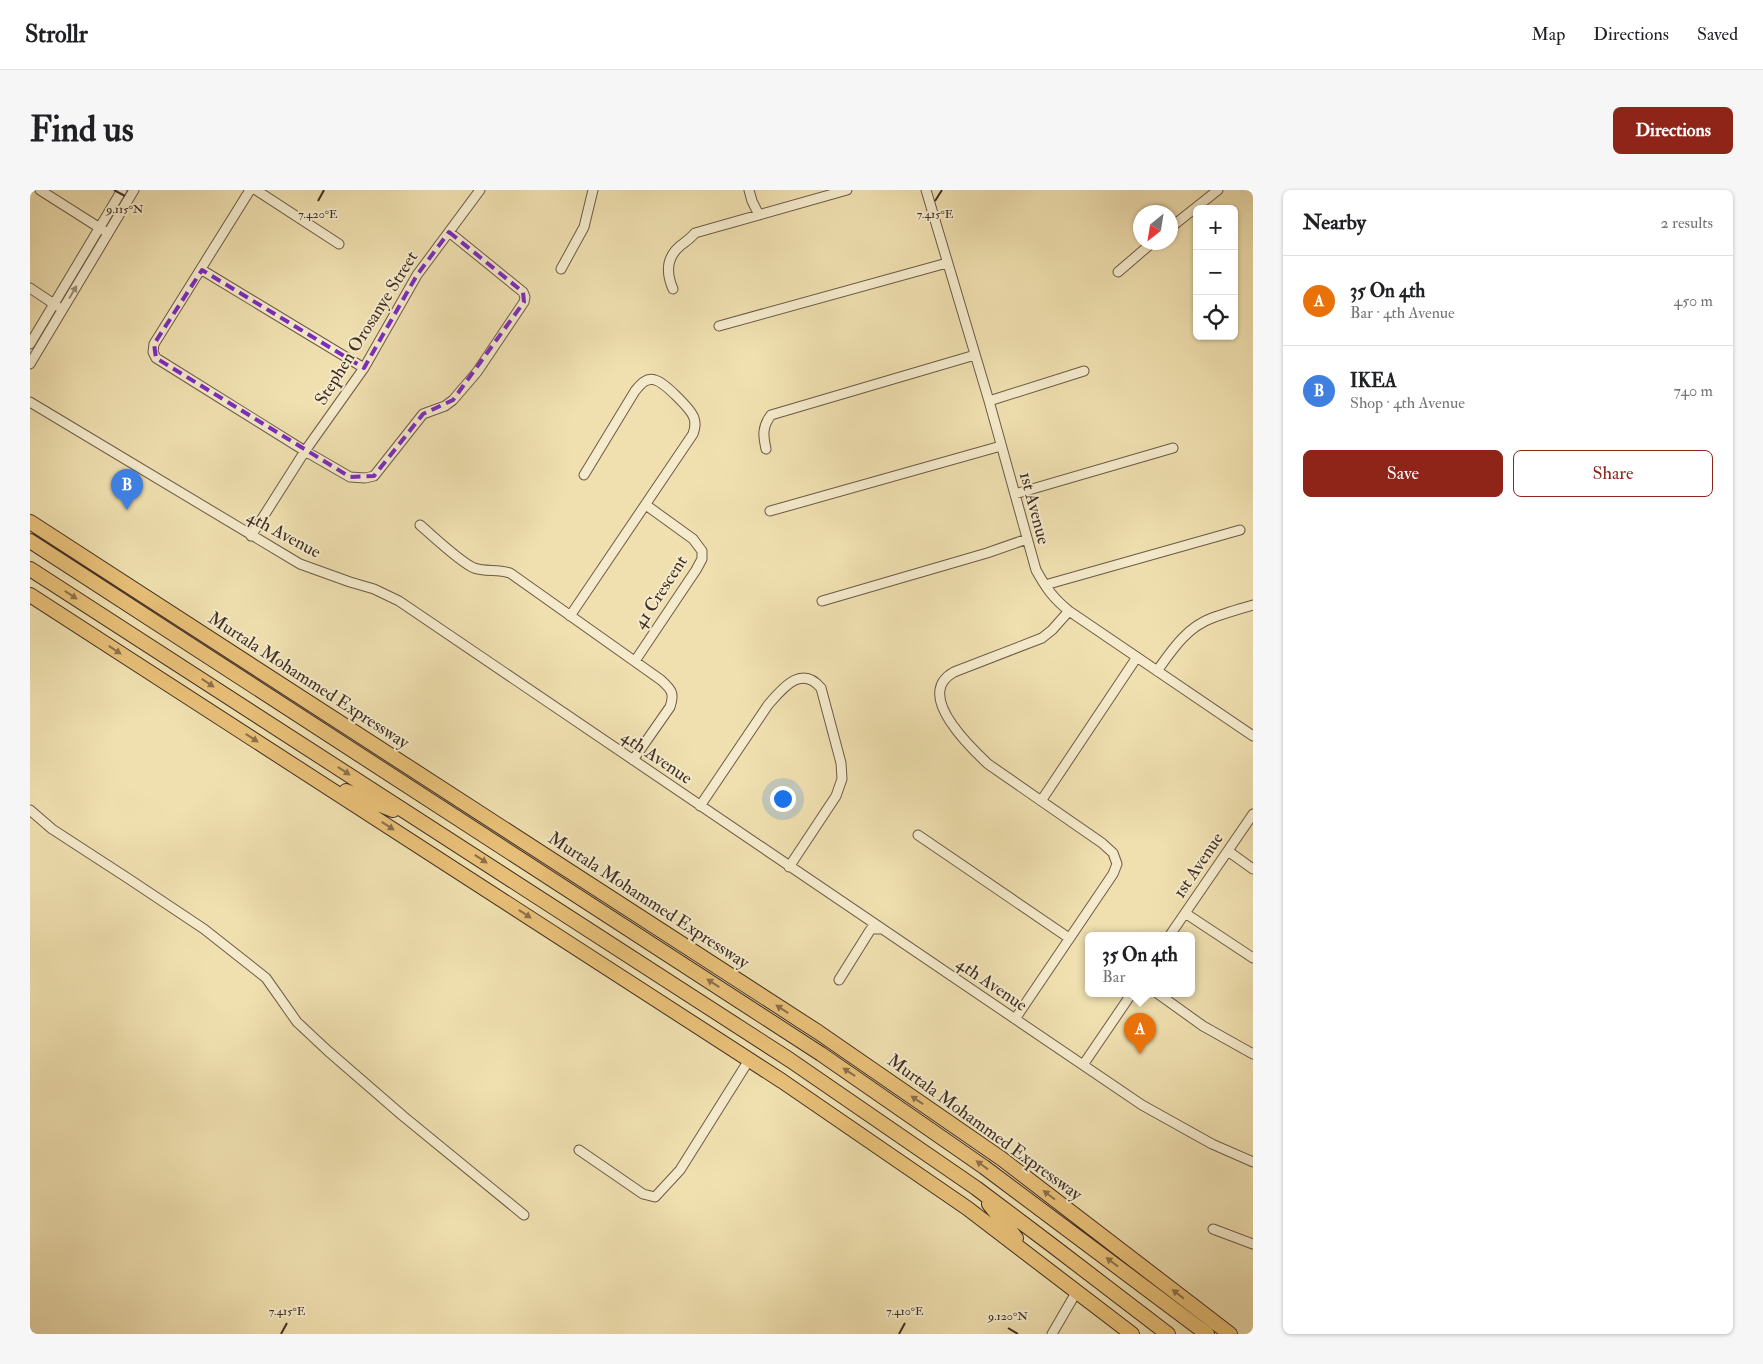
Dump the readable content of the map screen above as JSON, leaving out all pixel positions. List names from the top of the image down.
{
  "streets": {
    "highway": ["Murtala Mohammed Expressway"],
    "street": [
      "Stephen Orosanye Street",
      "1st Avenue",
      "4th Avenue",
      "41 Crescent"
    ]
  },
  "crossings": [
    ["Stephen Orosanye Street", "4th Avenue"]
  ],
  "north": "bottom left",
  "page": {
    "header": "Strollr",
    "nav": ["Map", "Directions", "Saved"],
    "buttons": [
      "Directions",
      ["Save", "Share"]
    ],
    "title": "Find us",
    "heading": ["Nearby", "2 results"],
    "map_buttons": ["+", "−"],
    "list": [
      {
        "mark": "A",
        "name": "35 On 4th",
        "note": "Bar · 4th Avenue",
        "value": "450 m"
      },
      {
        "mark": "B",
        "name": "IKEA",
        "note": "Shop · 4th Avenue",
        "value": "740 m"
      }
    ],
    "pins": ["B", "A"],
    "popup": ["35 On 4th", "Bar"]
  },
  "coordinates": [
    "9.115°N",
    "7.420°E",
    "7.415°E",
    "7.410°E",
    "9.120°N"
  ]
}
